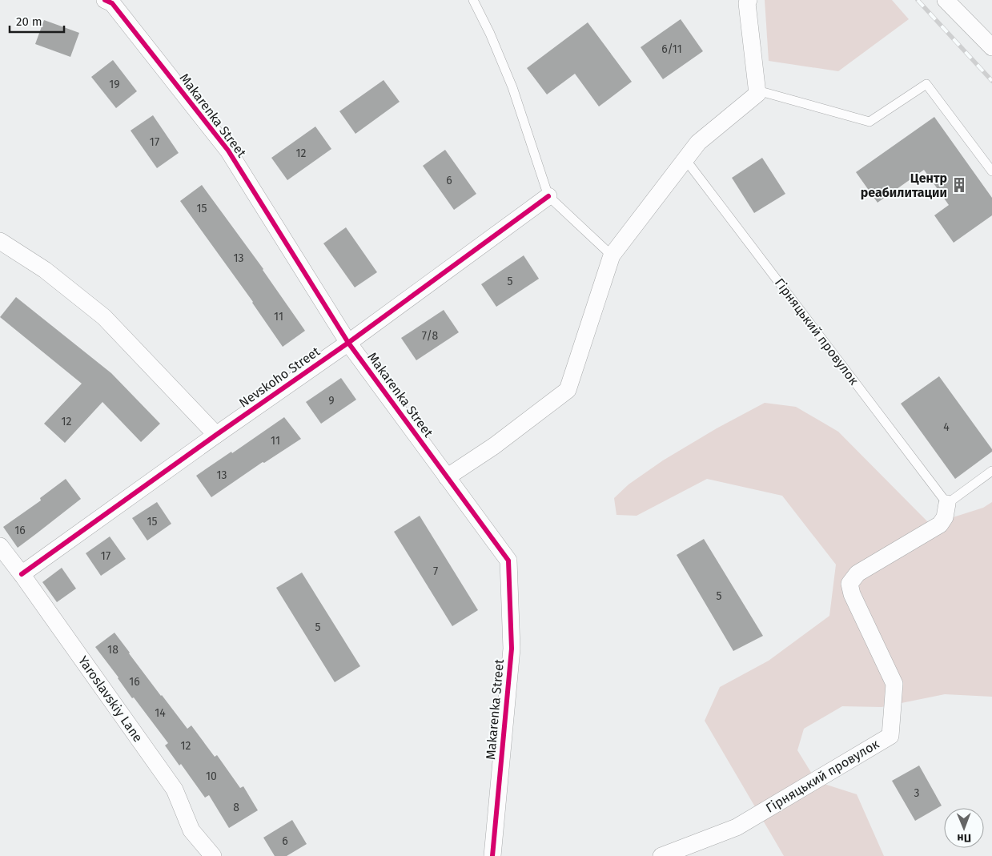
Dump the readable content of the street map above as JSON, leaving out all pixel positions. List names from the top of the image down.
{
  "streets": {
    "street": [
      "Makarenka Street",
      "Гірняцький провулок",
      "Nevskoho Street",
      "Yaroslavskiy Lane"
    ]
  },
  "crossings": [
    ["Makarenka Street", "Nevskoho Street"],
    ["Nevskoho Street", "Yaroslavskiy Lane"]
  ],
  "places": {
    "building": ["Центр реабилитации"]
  },
  "house_numbers": [
    "6/11",
    "19",
    "17",
    "12",
    "6",
    "15",
    "13",
    "5",
    "11",
    "7/8",
    "9",
    "12",
    "4",
    "11",
    "13",
    "15",
    "16",
    "17",
    "7",
    "5",
    "5",
    "18",
    "16",
    "14",
    "12",
    "10",
    "3",
    "8",
    "6"
  ],
  "scale_bar": "20 m",
  "north": "bottom"
}
